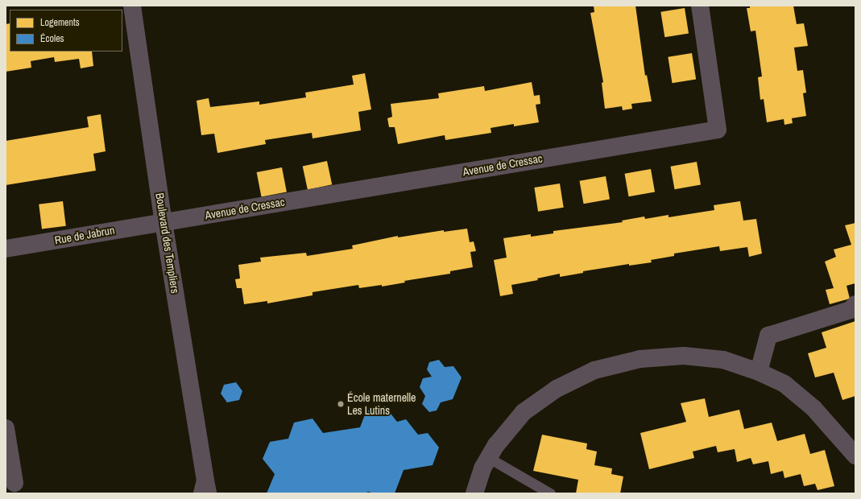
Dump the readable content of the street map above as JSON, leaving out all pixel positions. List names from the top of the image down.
{
  "streets": {
    "street": ["Avenue de Cressac", "Rue de Jabrun", "Boulevard des Templiers"]
  },
  "crossings": [
    ["Avenue de Cressac", "Rue de Jabrun"],
    ["Avenue de Cressac", "Boulevard des Templiers"],
    ["Rue de Jabrun", "Boulevard des Templiers"]
  ],
  "places": ["École maternelle Les Lutins"],
  "legend": ["Logements", "Écoles"]
}
